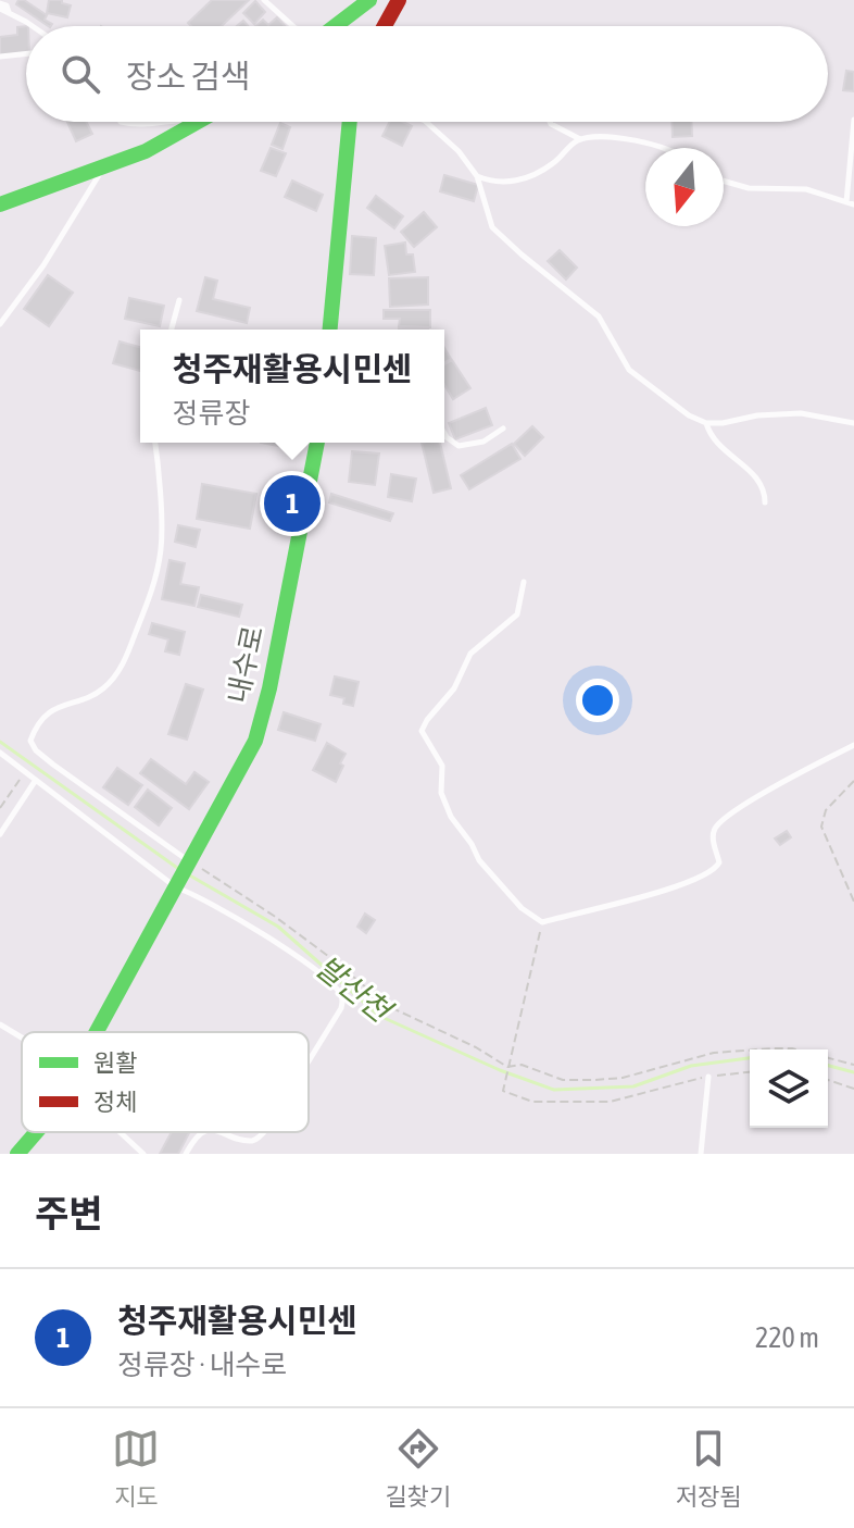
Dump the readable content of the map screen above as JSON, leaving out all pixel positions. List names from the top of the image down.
{
  "streets": {
    "street": ["내수로"]
  },
  "water": ["발산천"],
  "legend": ["원활", "정체"],
  "north": "bottom",
  "page": {
    "search": "장소 검색",
    "popup": ["청주재활용시민센", "정류장"],
    "pins": "1",
    "heading": "주변",
    "list": [
      {
        "mark": "1",
        "name": "청주재활용시민센",
        "note": "정류장 · 내수로",
        "value": "220 m"
      }
    ],
    "nav": ["지도", "길찾기", "저장됨"]
  }
}
